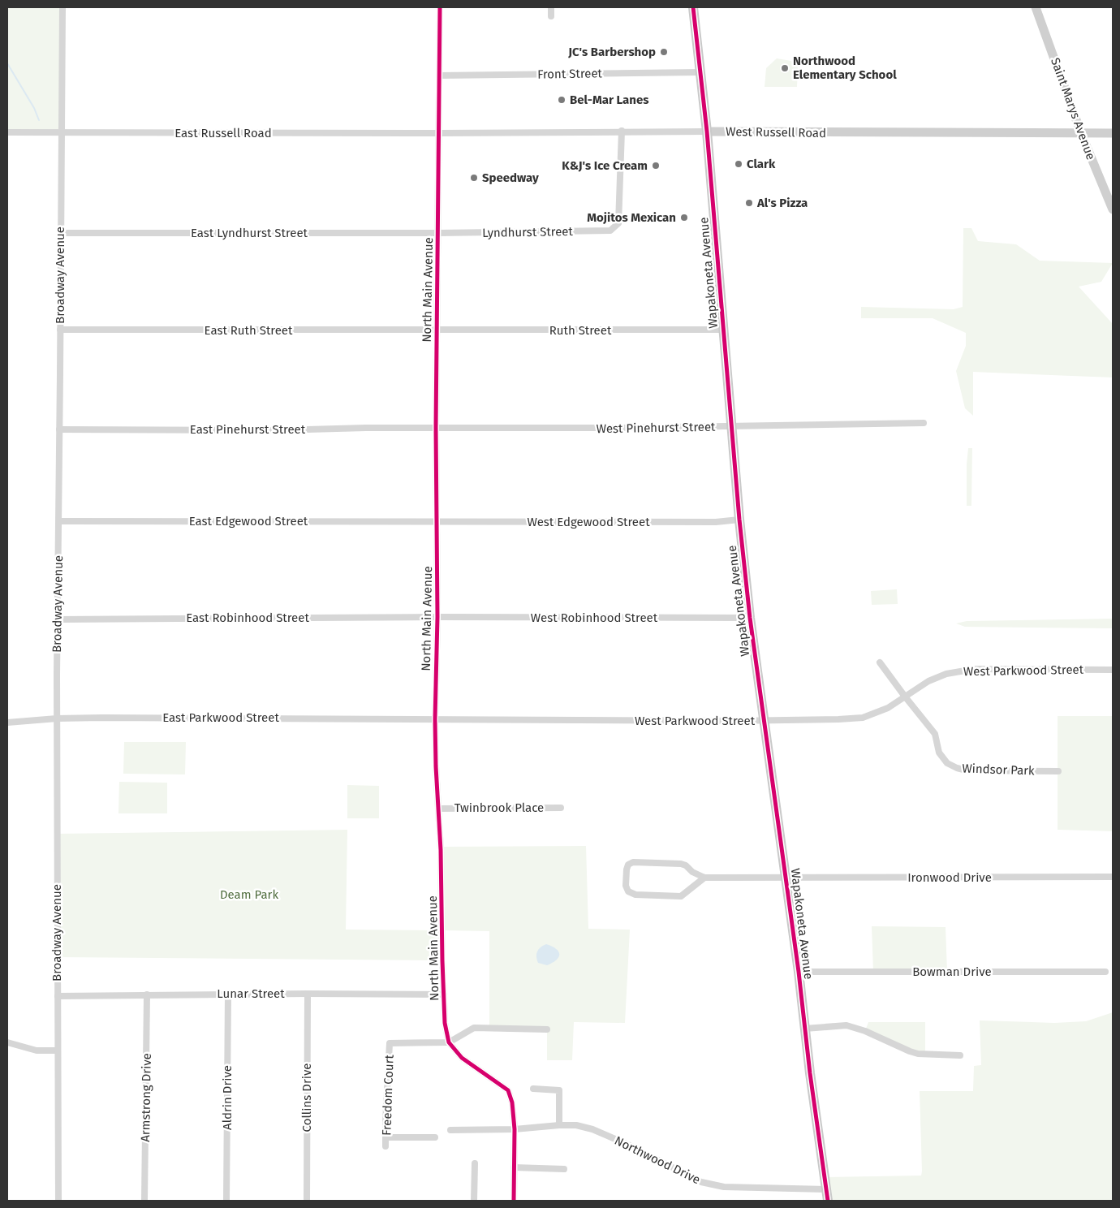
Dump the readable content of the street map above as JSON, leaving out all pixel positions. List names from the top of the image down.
{
  "streets": {
    "main road": ["Saint Marys Avenue", "West Russell Road", "Wapakoneta Avenue"],
    "street": [
      "Front Street",
      "East Russell Road",
      "Lyndhurst Street",
      "East Lyndhurst Street",
      "Broadway Avenue",
      "North Main Avenue",
      "East Ruth Street",
      "Ruth Street",
      "West Pinehurst Street",
      "East Pinehurst Street",
      "East Edgewood Street",
      "West Edgewood Street",
      "East Robinhood Street",
      "West Robinhood Street",
      "West Parkwood Street",
      "East Parkwood Street",
      "Windsor Park",
      "Twinbrook Place",
      "Ironwood Drive",
      "Bowman Drive",
      "Lunar Street",
      "Freedom Court",
      "Armstrong Drive",
      "Aldrin Drive",
      "Collins Drive",
      "Northwood Drive"
    ]
  },
  "crossings": [
    ["Front Street", "Wapakoneta Avenue"],
    ["Front Street", "North Main Avenue"],
    ["Saint Marys Avenue", "West Russell Road"],
    ["West Russell Road", "East Russell Road"],
    ["West Russell Road", "Lyndhurst Street"],
    ["West Russell Road", "Wapakoneta Avenue"],
    ["West Russell Road", "North Main Avenue"],
    ["East Russell Road", "Broadway Avenue"],
    ["East Russell Road", "North Main Avenue"],
    ["Lyndhurst Street", "East Lyndhurst Street"],
    ["Lyndhurst Street", "North Main Avenue"],
    ["East Lyndhurst Street", "Broadway Avenue"],
    ["East Lyndhurst Street", "North Main Avenue"],
    ["Wapakoneta Avenue", "Ruth Street"],
    ["Wapakoneta Avenue", "West Pinehurst Street"],
    ["Wapakoneta Avenue", "West Edgewood Street"],
    ["Wapakoneta Avenue", "West Robinhood Street"],
    ["Wapakoneta Avenue", "West Parkwood Street"],
    ["Wapakoneta Avenue", "Ironwood Drive"],
    ["Wapakoneta Avenue", "Bowman Drive"],
    ["Wapakoneta Avenue", "Northwood Drive"],
    ["Broadway Avenue", "East Ruth Street"],
    ["Broadway Avenue", "East Pinehurst Street"],
    ["Broadway Avenue", "East Edgewood Street"],
    ["Broadway Avenue", "East Robinhood Street"],
    ["Broadway Avenue", "East Parkwood Street"],
    ["Broadway Avenue", "Lunar Street"],
    ["North Main Avenue", "East Ruth Street"],
    ["North Main Avenue", "Ruth Street"],
    ["North Main Avenue", "West Pinehurst Street"],
    ["North Main Avenue", "East Pinehurst Street"],
    ["North Main Avenue", "East Edgewood Street"],
    ["North Main Avenue", "West Edgewood Street"],
    ["North Main Avenue", "East Robinhood Street"],
    ["North Main Avenue", "West Robinhood Street"],
    ["North Main Avenue", "West Parkwood Street"],
    ["North Main Avenue", "East Parkwood Street"],
    ["North Main Avenue", "Twinbrook Place"],
    ["North Main Avenue", "Lunar Street"],
    ["North Main Avenue", "Freedom Court"],
    ["North Main Avenue", "Northwood Drive"],
    ["East Ruth Street", "Ruth Street"],
    ["West Pinehurst Street", "East Pinehurst Street"],
    ["East Edgewood Street", "West Edgewood Street"],
    ["East Robinhood Street", "West Robinhood Street"],
    ["West Parkwood Street", "East Parkwood Street"],
    ["West Parkwood Street", "Windsor Park"],
    ["Lunar Street", "Armstrong Drive"],
    ["Lunar Street", "Aldrin Drive"],
    ["Lunar Street", "Collins Drive"]
  ],
  "parks": ["Deam Park"],
  "places": [
    "JC's Barbershop",
    "Northwood Elementary School",
    "Bel-Mar Lanes",
    "Clark",
    "K&J's Ice Cream",
    "Speedway",
    "Al's Pizza",
    "Mojitos Mexican"
  ]
}
